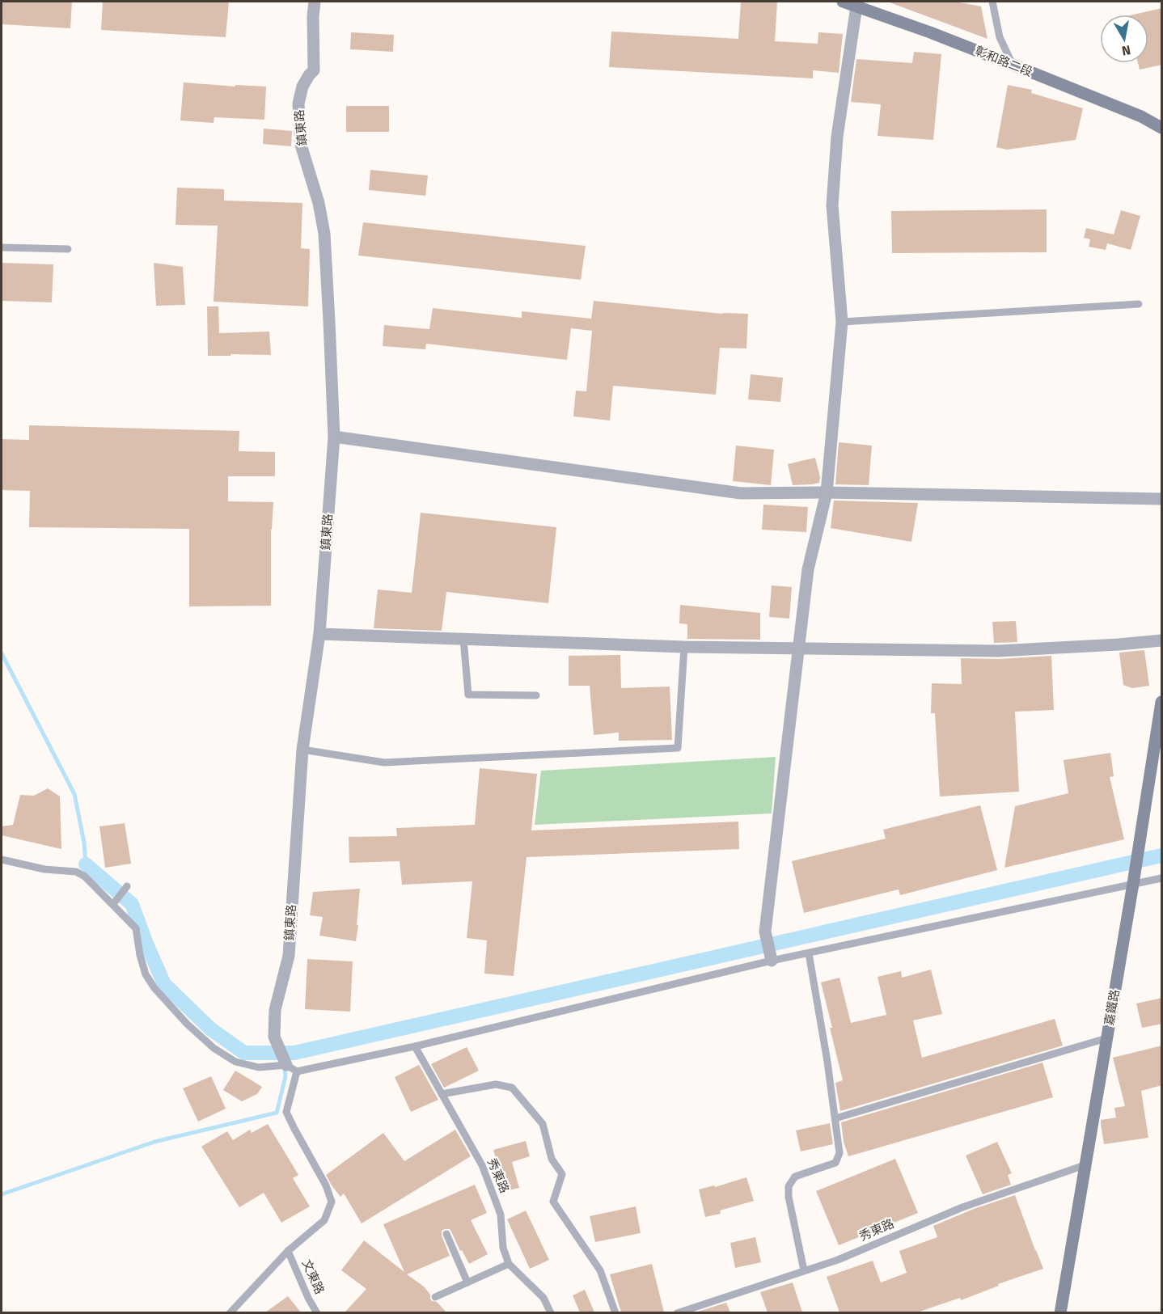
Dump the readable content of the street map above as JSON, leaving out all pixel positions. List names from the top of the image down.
{
  "streets": {
    "street": ["彰和路二段", "鎮東路", "嘉鐵路"],
    "lane": ["秀東路", "文東路"]
  },
  "crossings": [
    ["嘉鐵路", "秀東路"]
  ],
  "north": "bottom"
}
